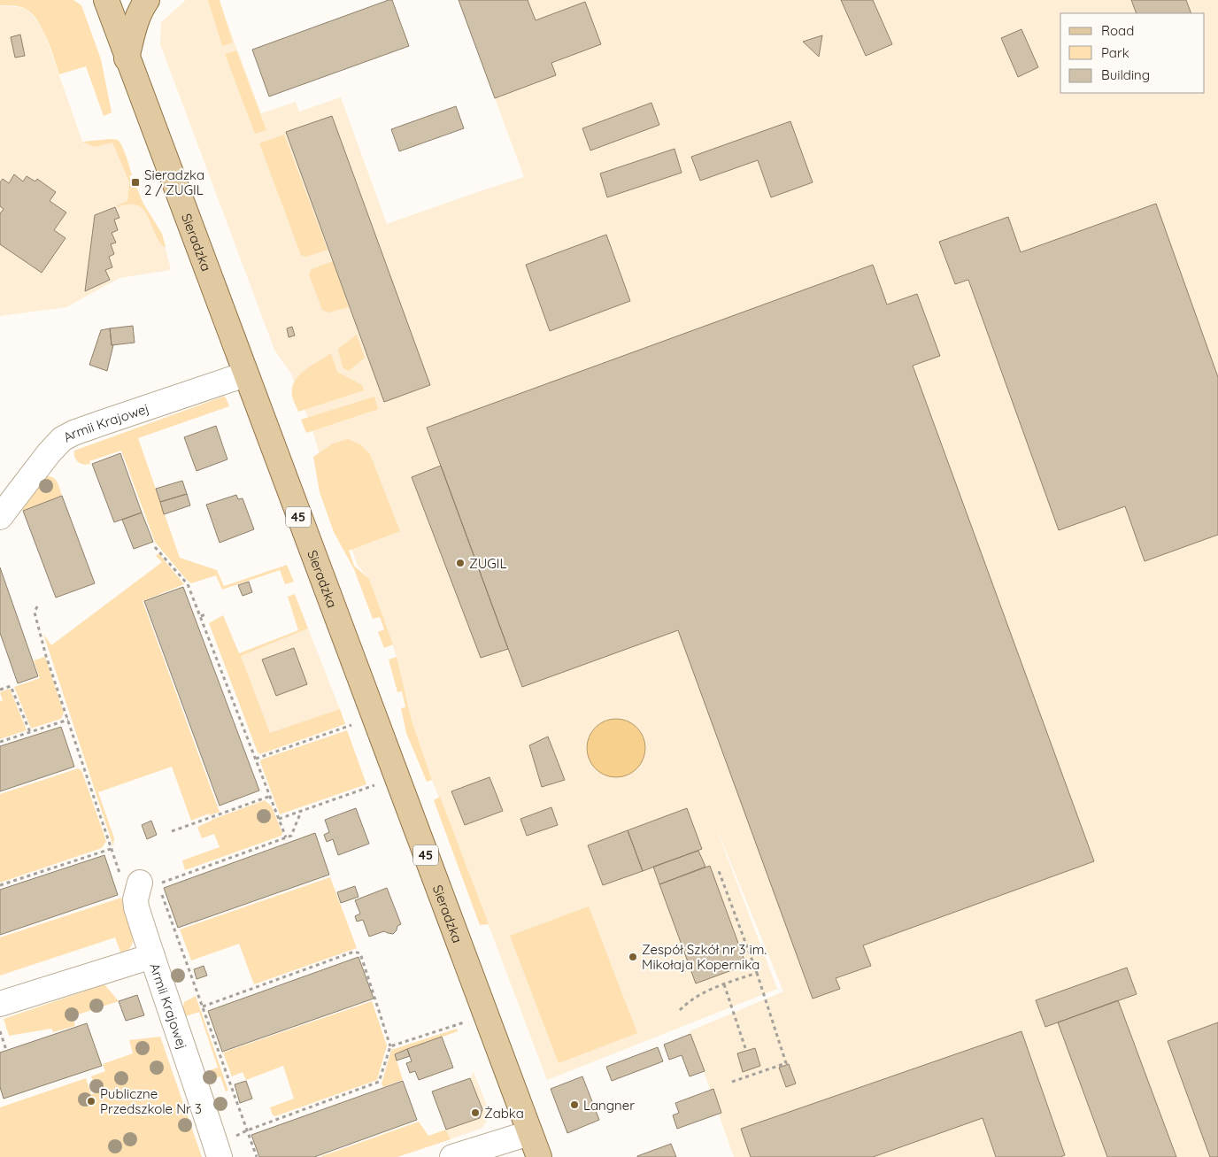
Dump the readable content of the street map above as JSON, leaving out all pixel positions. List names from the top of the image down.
{
  "streets": {
    "main road": ["Sieradzka", "45"],
    "street": ["Armii Krajowej"]
  },
  "crossings": [
    ["Sieradzka", "Armii Krajowej"]
  ],
  "places": {
    "transit": ["Sieradzka 2 / ZUGIL"],
    "other": [
      "ZUGIL",
      "Zespół Szkół nr 3 im. Mikołaja Kopernika",
      "Publiczne Przedszkole Nr 3",
      "Langner",
      "Żabka"
    ]
  },
  "legend": ["Road", "Park", "Building"]
}
